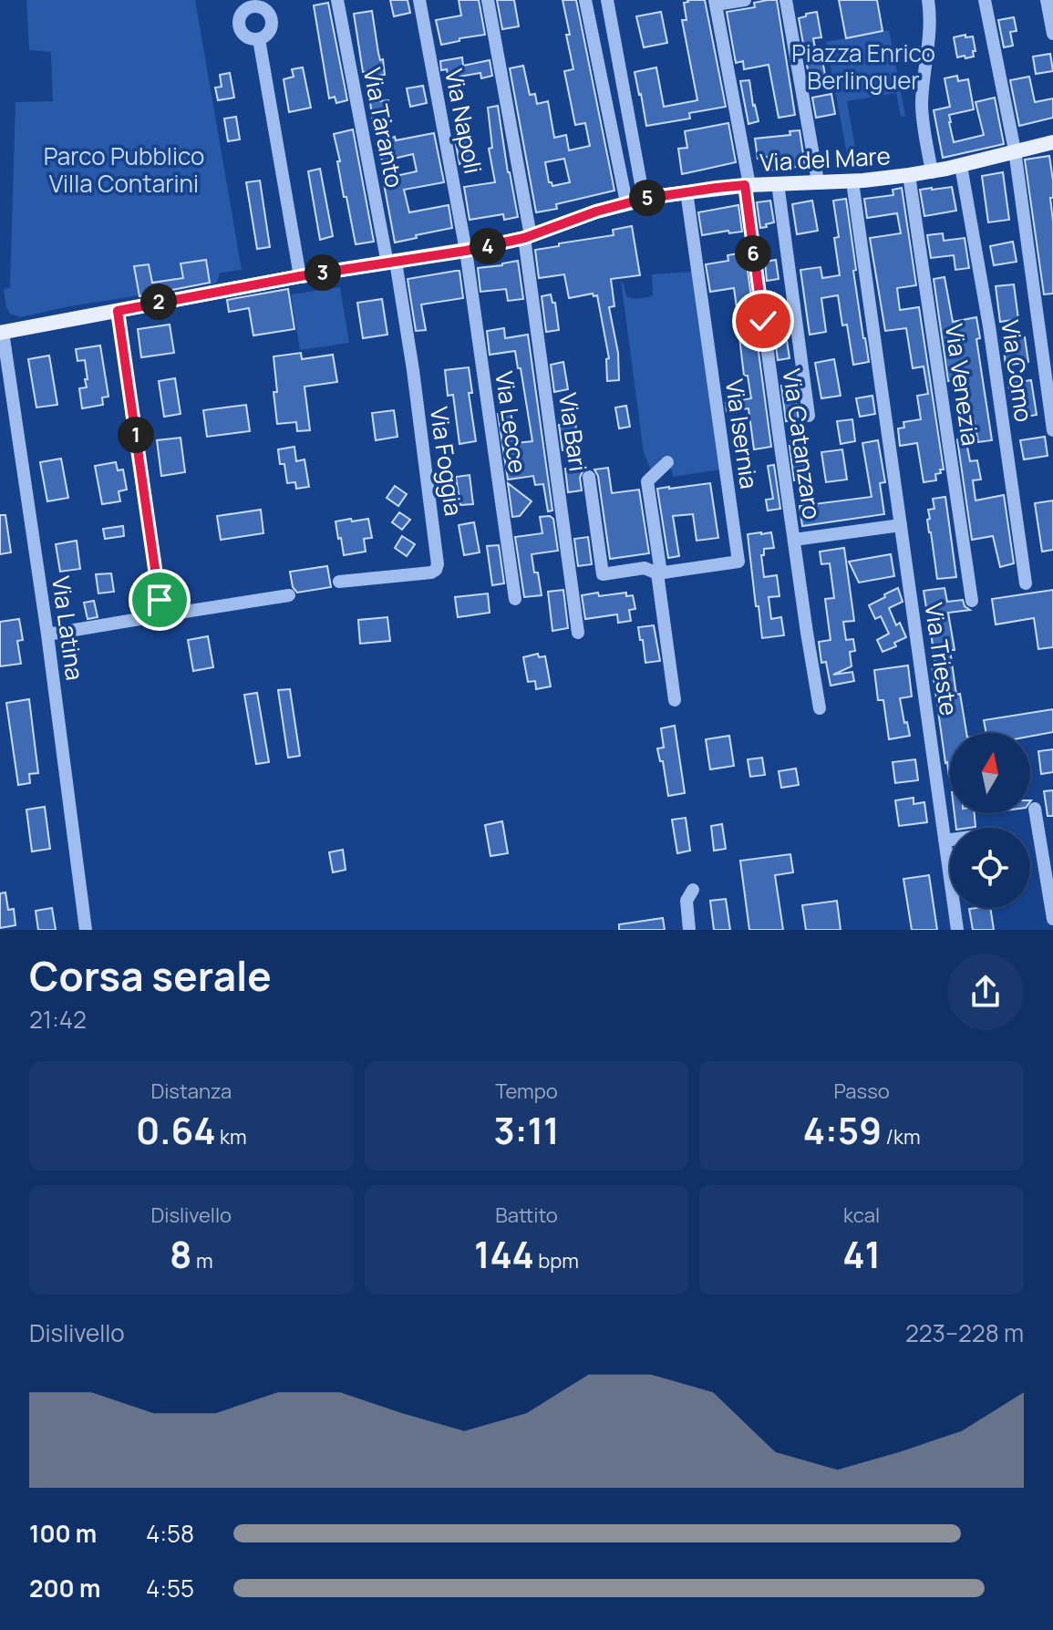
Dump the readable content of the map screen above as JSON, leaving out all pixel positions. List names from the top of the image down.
{
  "streets": {
    "main road": ["Via del Mare"],
    "street": [
      "Via Napoli",
      "Via Taranto",
      "Via Como",
      "Via Venezia",
      "Via Lecce",
      "Via Bari",
      "Via Isernia",
      "Via Catanzaro",
      "Via Foggia",
      "Via Latina",
      "Via Trieste"
    ]
  },
  "crossings": [
    ["Via Napoli", "Via del Mare"],
    ["Via Napoli", "Via Lecce"],
    ["Via Taranto", "Via del Mare"],
    ["Via Taranto", "Via Foggia"],
    ["Via del Mare", "Via Como"],
    ["Via del Mare", "Via Venezia"],
    ["Via del Mare", "Via Lecce"],
    ["Via del Mare", "Via Bari"],
    ["Via del Mare", "Via Isernia"],
    ["Via del Mare", "Via Catanzaro"],
    ["Via del Mare", "Via Foggia"],
    ["Via del Mare", "Via Latina"],
    ["Via del Mare", "Via Trieste"]
  ],
  "parks": ["Piazza Enrico Berlinguer", "Parco Pubblico Villa Contarini"],
  "north": "top",
  "page": {
    "pins": [
      "5",
      "4",
      "6",
      "3",
      "2",
      "1"
    ],
    "heading": ["Corsa serale", "21:42"],
    "stats": [
      ["Distanza", "0.64 km"],
      ["Tempo", "3:11"],
      ["Passo", "4:59 /km"],
      ["Dislivello", "8 m"],
      ["Battito", "144 bpm"],
      ["kcal", "41"]
    ],
    "chart": ["Dislivello", "223–228 m"],
    "list": [
      {
        "name": "100 m",
        "note": "4:58"
      },
      {
        "name": "200 m",
        "note": "4:55"
      }
    ]
  }
}
